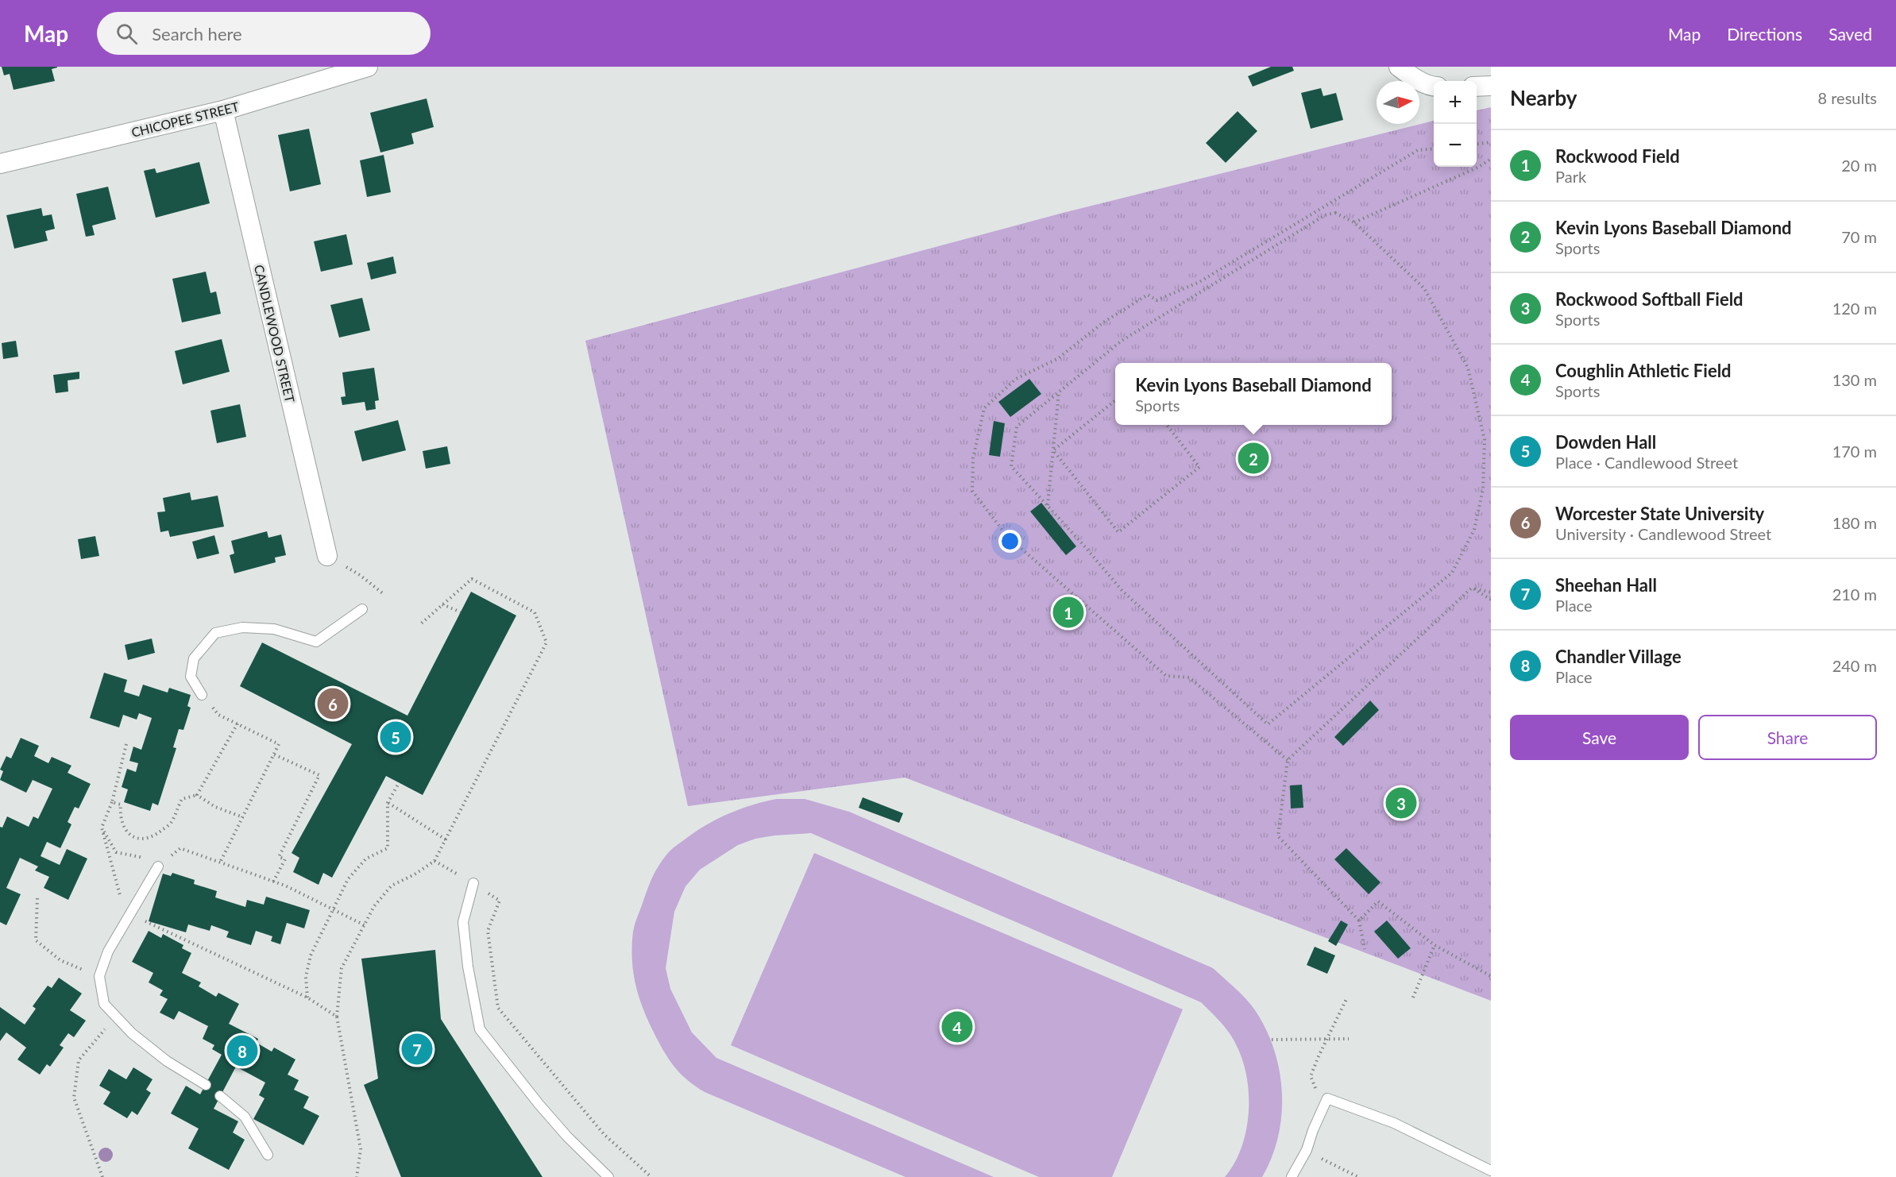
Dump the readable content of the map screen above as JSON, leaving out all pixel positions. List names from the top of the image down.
{
  "streets": {
    "street": ["CHICOPEE STREET", "CANDLEWOOD STREET"]
  },
  "crossings": [
    ["CHICOPEE STREET", "CANDLEWOOD STREET"]
  ],
  "north": "right",
  "page": {
    "header": "Map",
    "search": "Search here",
    "nav": ["Map", "Directions", "Saved"],
    "heading": ["Nearby", "8 results"],
    "map_buttons": ["+", "−"],
    "list": [
      {
        "mark": "1",
        "name": "Rockwood Field",
        "note": "Park",
        "value": "20 m"
      },
      {
        "mark": "2",
        "name": "Kevin Lyons Baseball Diamond",
        "note": "Sports",
        "value": "70 m"
      },
      {
        "mark": "3",
        "name": "Rockwood Softball Field",
        "note": "Sports",
        "value": "120 m"
      },
      {
        "mark": "4",
        "name": "Coughlin Athletic Field",
        "note": "Sports",
        "value": "130 m"
      },
      {
        "mark": "5",
        "name": "Dowden Hall",
        "note": "Place · Candlewood Street",
        "value": "170 m"
      },
      {
        "mark": "6",
        "name": "Worcester State University",
        "note": "University · Candlewood Street",
        "value": "180 m"
      },
      {
        "mark": "7",
        "name": "Sheehan Hall",
        "note": "Place",
        "value": "210 m"
      },
      {
        "mark": "8",
        "name": "Chandler Village",
        "note": "Place",
        "value": "240 m"
      }
    ],
    "popup": ["Kevin Lyons Baseball Diamond", "Sports"],
    "pins": [
      "2",
      "1",
      "6",
      "5",
      "3",
      "4",
      "7",
      "8"
    ],
    "buttons": ["Save", "Share"]
  }
}
